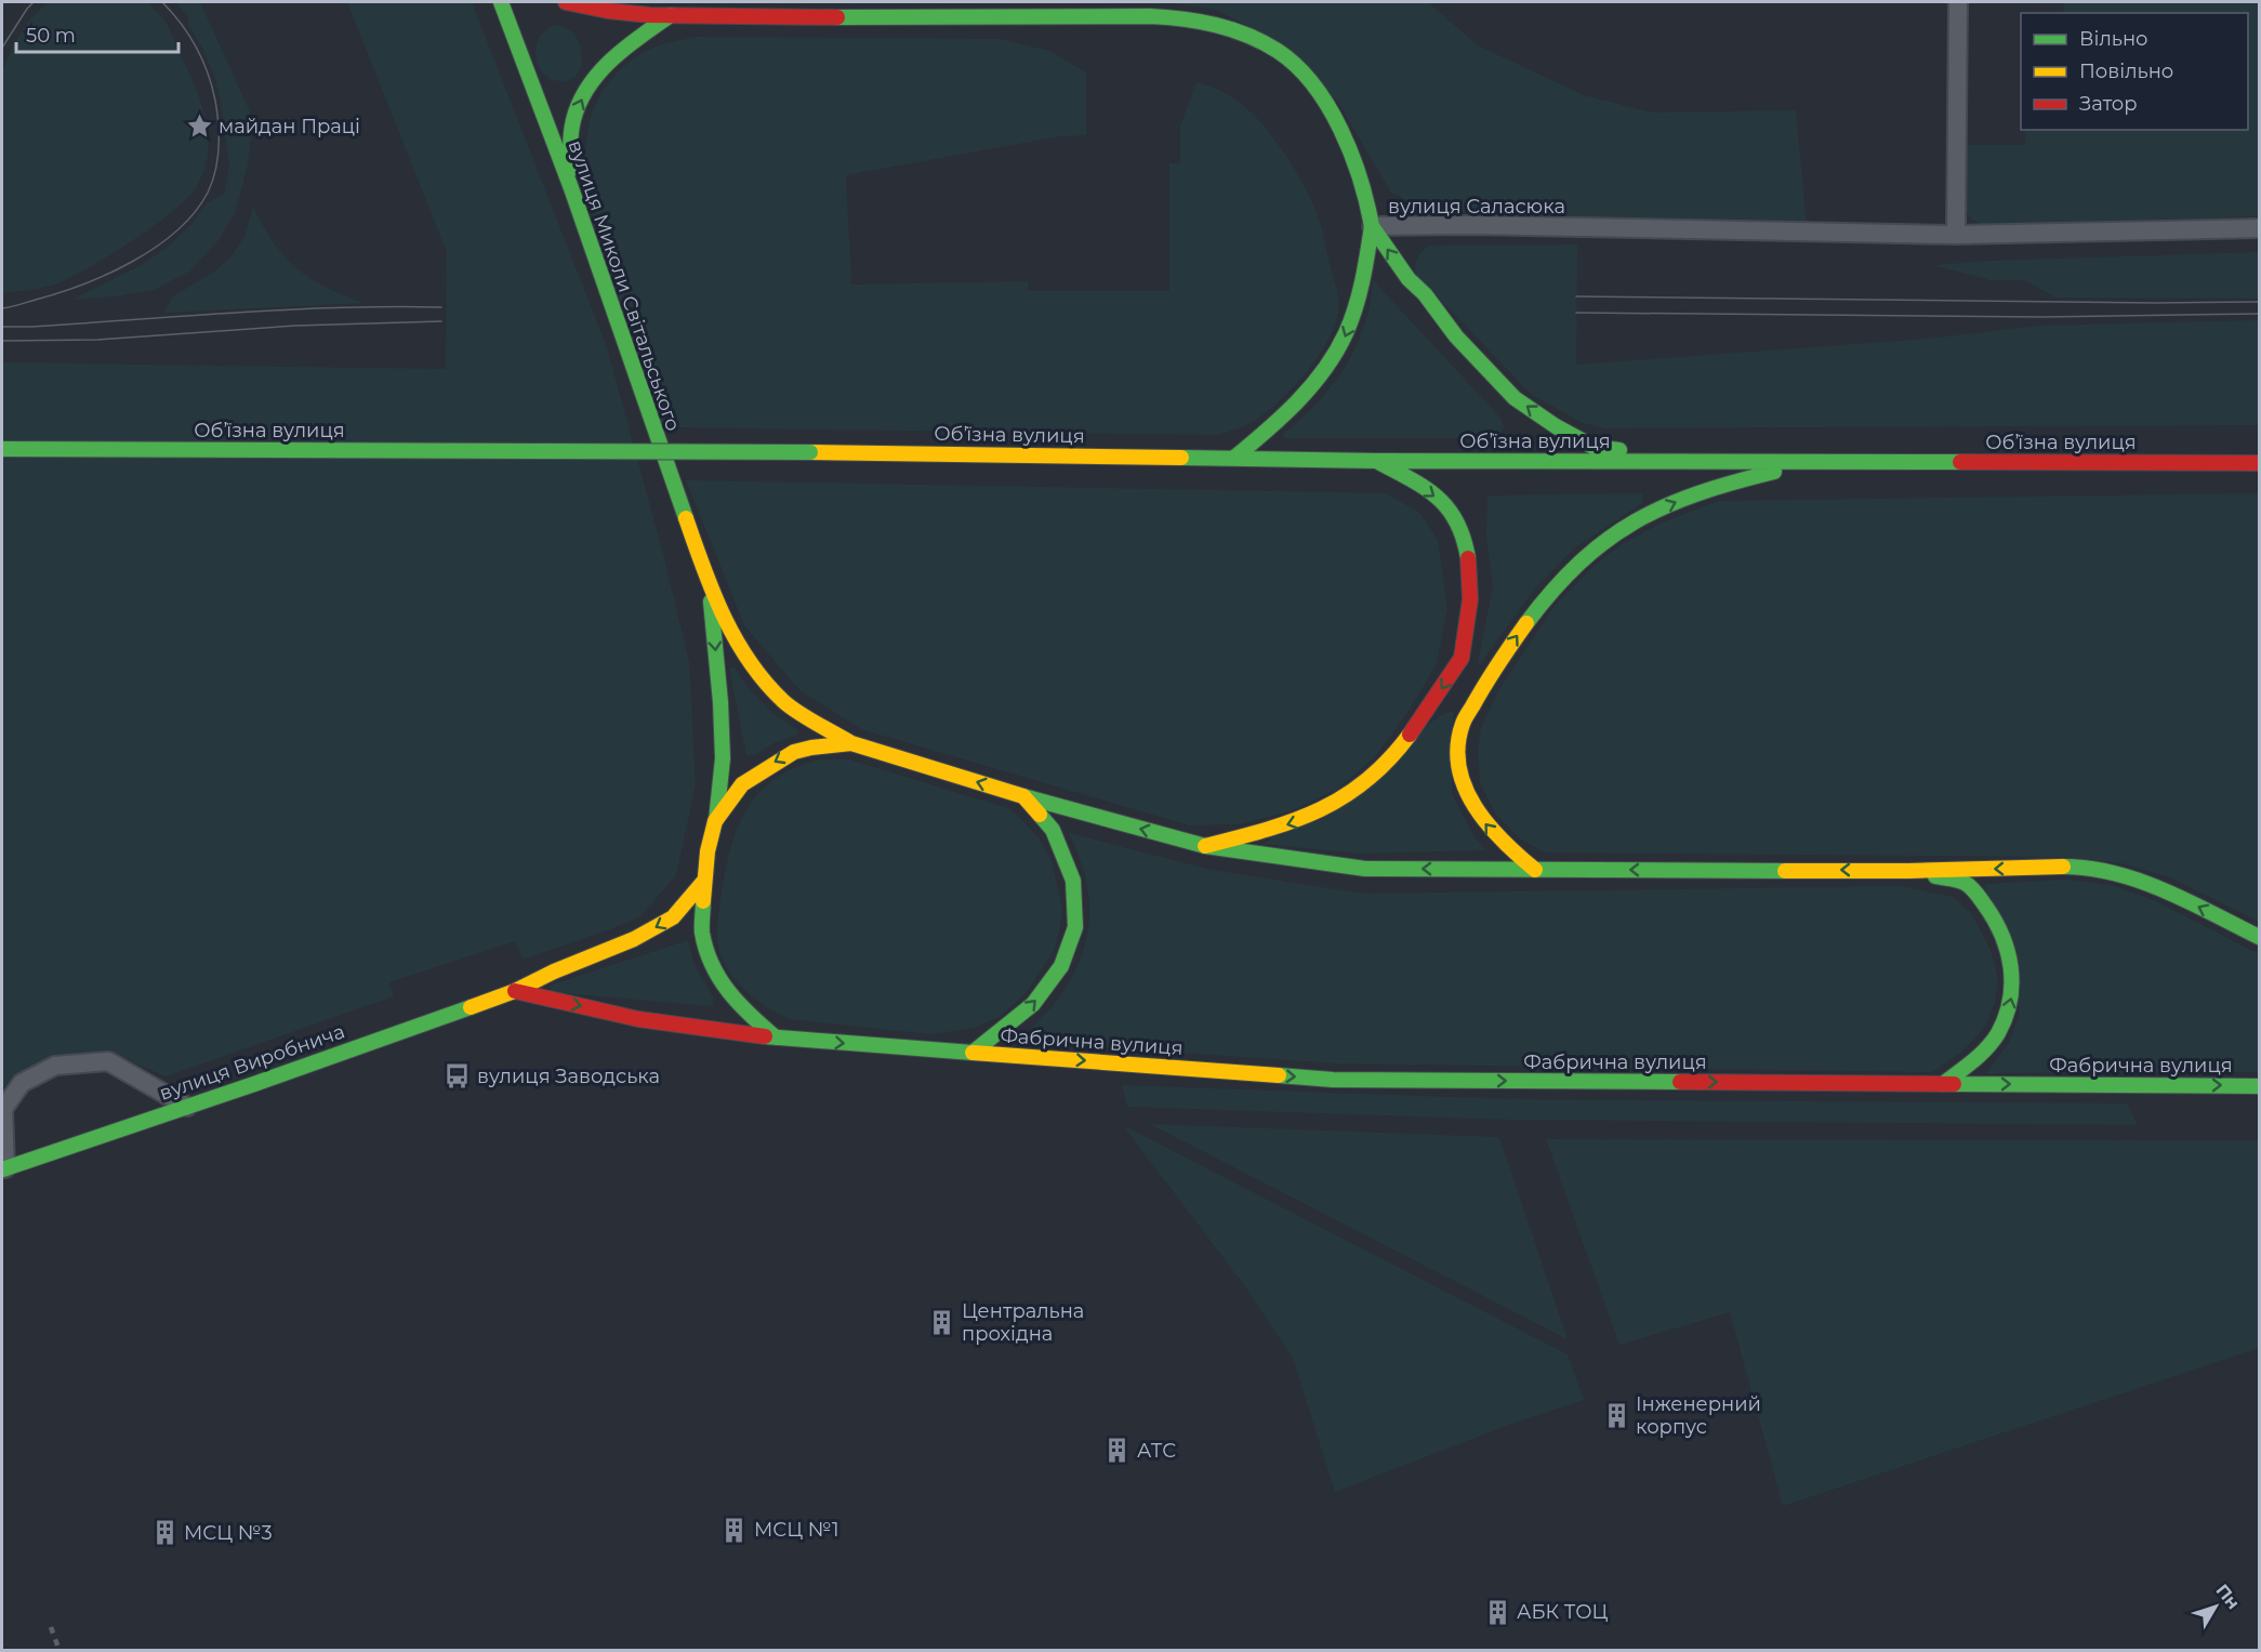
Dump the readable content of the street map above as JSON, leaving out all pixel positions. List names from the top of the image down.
{
  "streets": {
    "main road": [
      "вулиця Саласюка",
      "вулиця Миколи Світальського",
      "Обʼїзна вулиця",
      "Фабрична вулиця",
      "вулиця Виробнича"
    ]
  },
  "crossings": [
    ["Фабрична вулиця", "вулиця Виробнича"]
  ],
  "one_way": ["Фабрична вулиця"],
  "places": {
    "place": ["майдан Праці"],
    "bus stop": ["вулиця Заводська"],
    "building": [
      "Центральна прохідна",
      "Інженерний корпус",
      "АТС",
      "МСЦ №1",
      "МСЦ №3",
      "АБК ТОЦ"
    ]
  },
  "legend": ["Вільно", "Повільно", "Затор"],
  "scale_bar": "50 m",
  "north": "top right"
}
